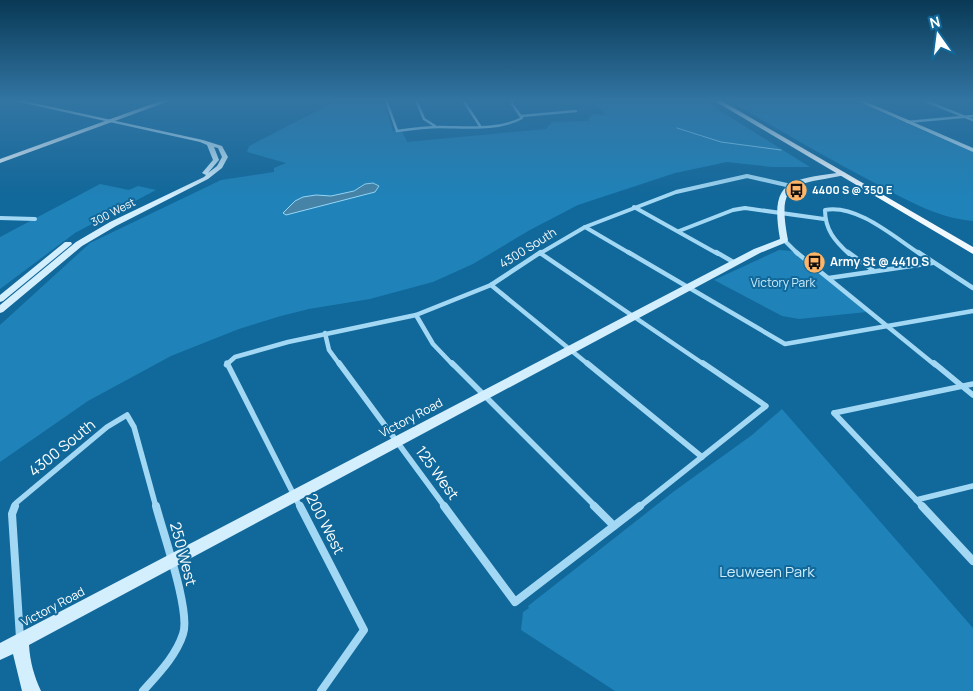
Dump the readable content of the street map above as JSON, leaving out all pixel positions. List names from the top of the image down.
{
  "streets": {
    "street": [
      "300 West",
      "4300 South",
      "Victory Road",
      "125 West",
      "200 West",
      "250 West"
    ]
  },
  "crossings": [
    ["4300 South", "Victory Road"],
    ["4300 South", "125 West"],
    ["4300 South", "200 West"],
    ["4300 South", "250 West"],
    ["Victory Road", "125 West"],
    ["Victory Road", "200 West"],
    ["Victory Road", "250 West"]
  ],
  "parks": ["Victory Park", "Leuween Park"],
  "places": {
    "bus stop": ["4400 S @ 350 E", "Army St @ 4410 S"]
  },
  "north": "top"
}
